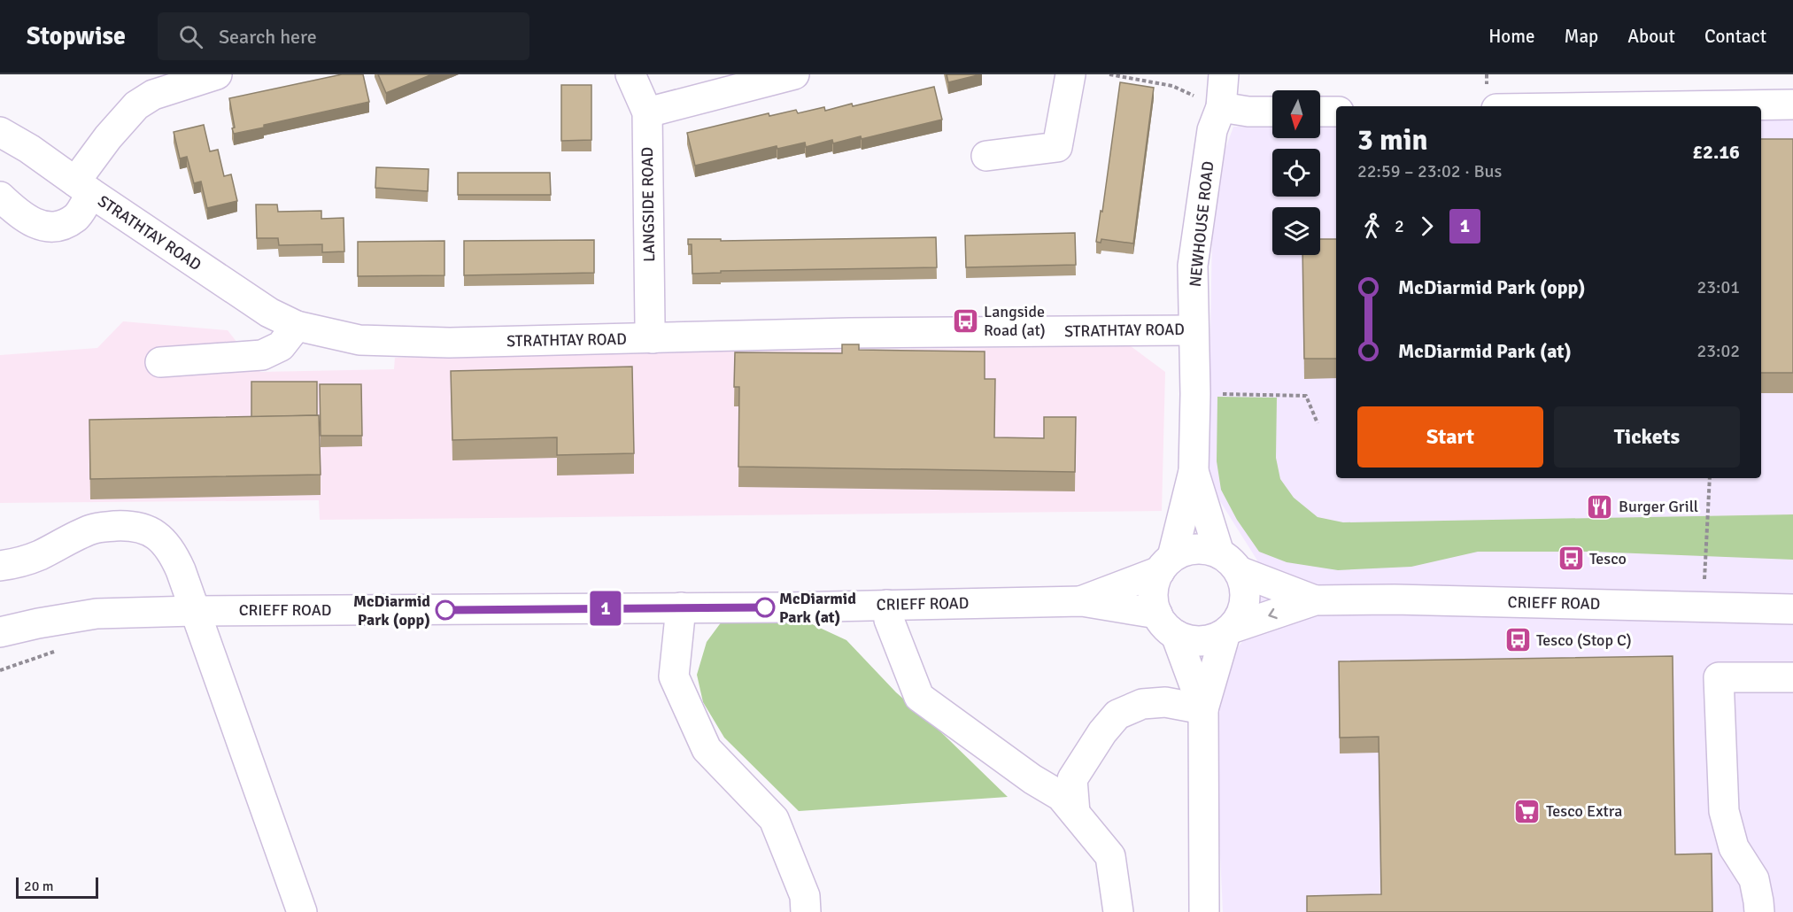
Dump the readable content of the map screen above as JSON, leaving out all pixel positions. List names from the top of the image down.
{
  "streets": {
    "main road": [
      "LANGSIDE ROAD",
      "NEWHOUSE ROAD",
      "STRATHTAY ROAD",
      "CRIEFF ROAD"
    ]
  },
  "crossings": [
    ["LANGSIDE ROAD", "STRATHTAY ROAD"],
    ["NEWHOUSE ROAD", "STRATHTAY ROAD"],
    ["NEWHOUSE ROAD", "CRIEFF ROAD"]
  ],
  "places": {
    "bus stop": ["Langside Road (at)", "Tesco", "Tesco (Stop C)"],
    "restaurant": ["Burger Grill"],
    "other": ["McDiarmid Park (at)", "McDiarmid Park (opp)"],
    "supermarket": ["Tesco Extra"]
  },
  "lines": ["bus line 1"],
  "scale_bar": "20 m",
  "north": "bottom",
  "page": {
    "header": "Stopwise",
    "search": "Search here",
    "nav": [
      "Home",
      "Map",
      "About",
      "Contact"
    ],
    "on_map": "1",
    "heading": ["3 min", "22:59 – 23:02 · Bus", "£2.16"],
    "legs": ["2", "1"],
    "list": [
      {
        "name": "McDiarmid Park (opp)",
        "value": "23:01"
      },
      {
        "name": "McDiarmid Park (at)",
        "value": "23:02"
      }
    ],
    "buttons": ["Start", "Tickets"],
    "scale": "20 m"
  }
}
